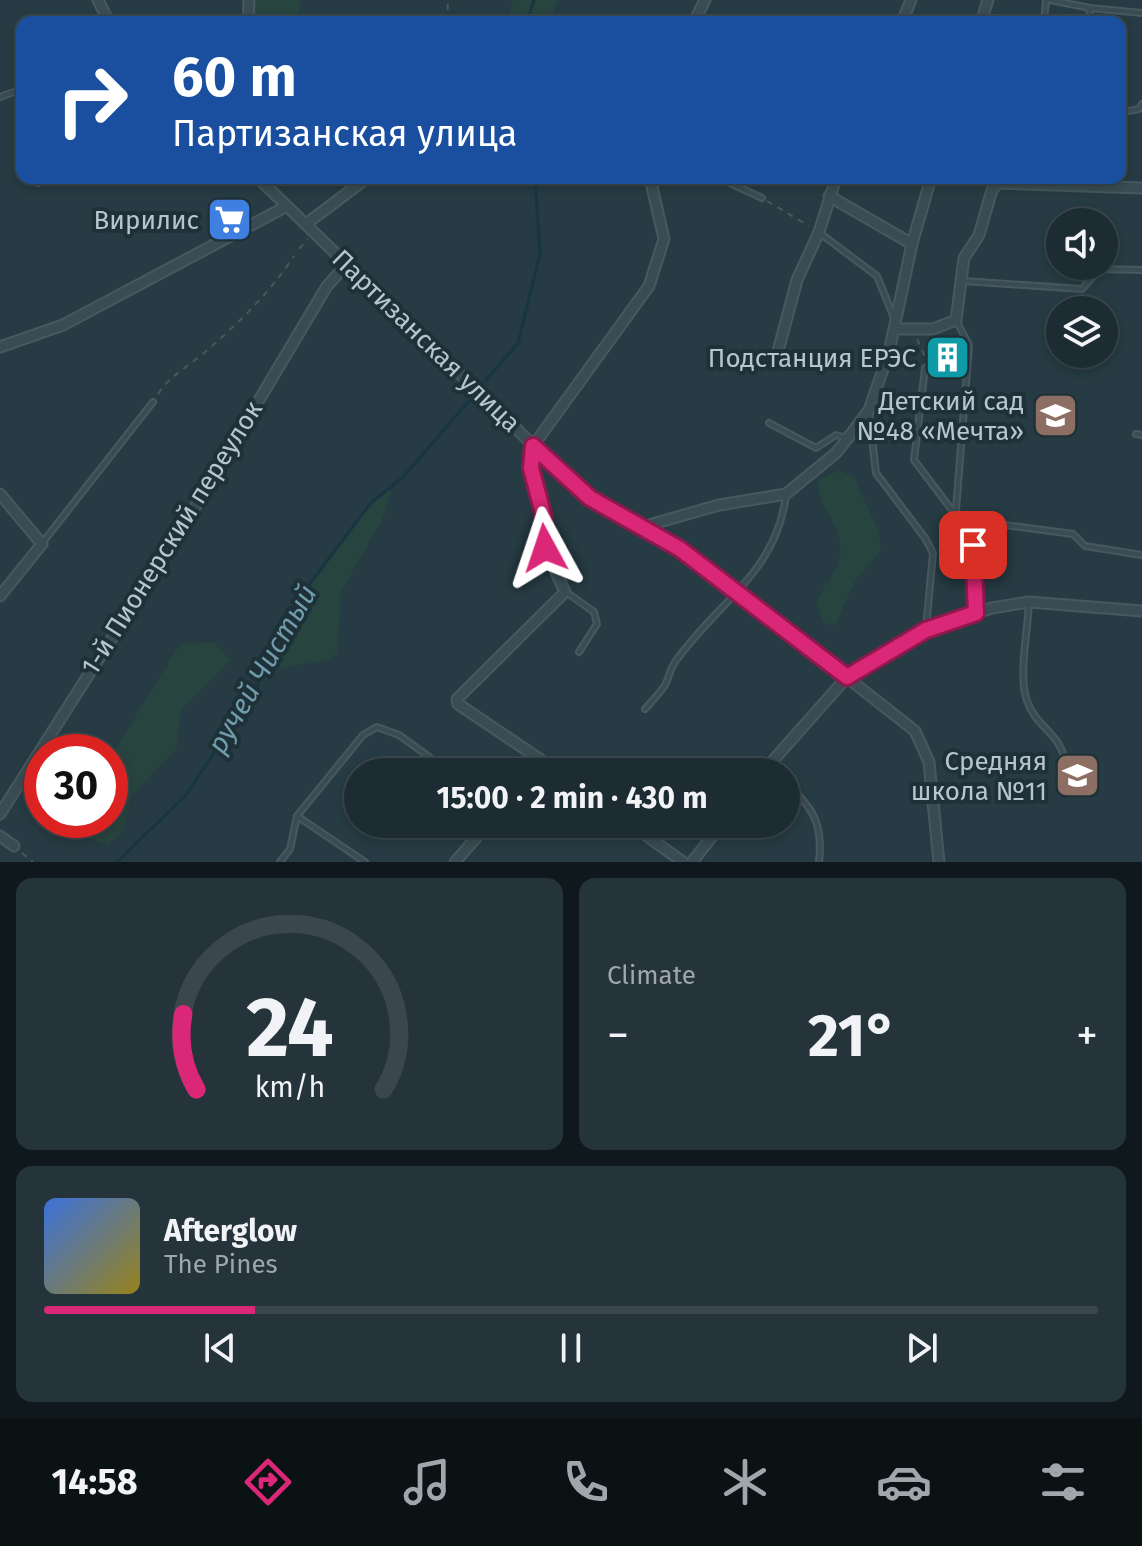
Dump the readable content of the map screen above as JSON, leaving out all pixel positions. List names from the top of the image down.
{
  "streets": {
    "street": ["Партизанская улица", "1-й Пионерский переулок"]
  },
  "crossings": [
    ["Партизанская улица", "1-й Пионерский переулок"]
  ],
  "water": ["ручей Чистый"],
  "places": {
    "supermarket": ["Вирилис"],
    "building": ["Подстанция ЕРЭС"],
    "school or university": ["Детский сад №48 «Мечта»", "Средняя школа №11"]
  },
  "page": {
    "turn": ["60 m", "Партизанская улица"],
    "limit": "30",
    "trip": "15:00 · 2 min · 430 m",
    "tile": "Climate",
    "heat": ["−", "21°", "+"],
    "song": ["Afterglow", "The Pines"],
    "tabs": "14:58",
    "gauge": ["24", "km/h"]
  }
}
